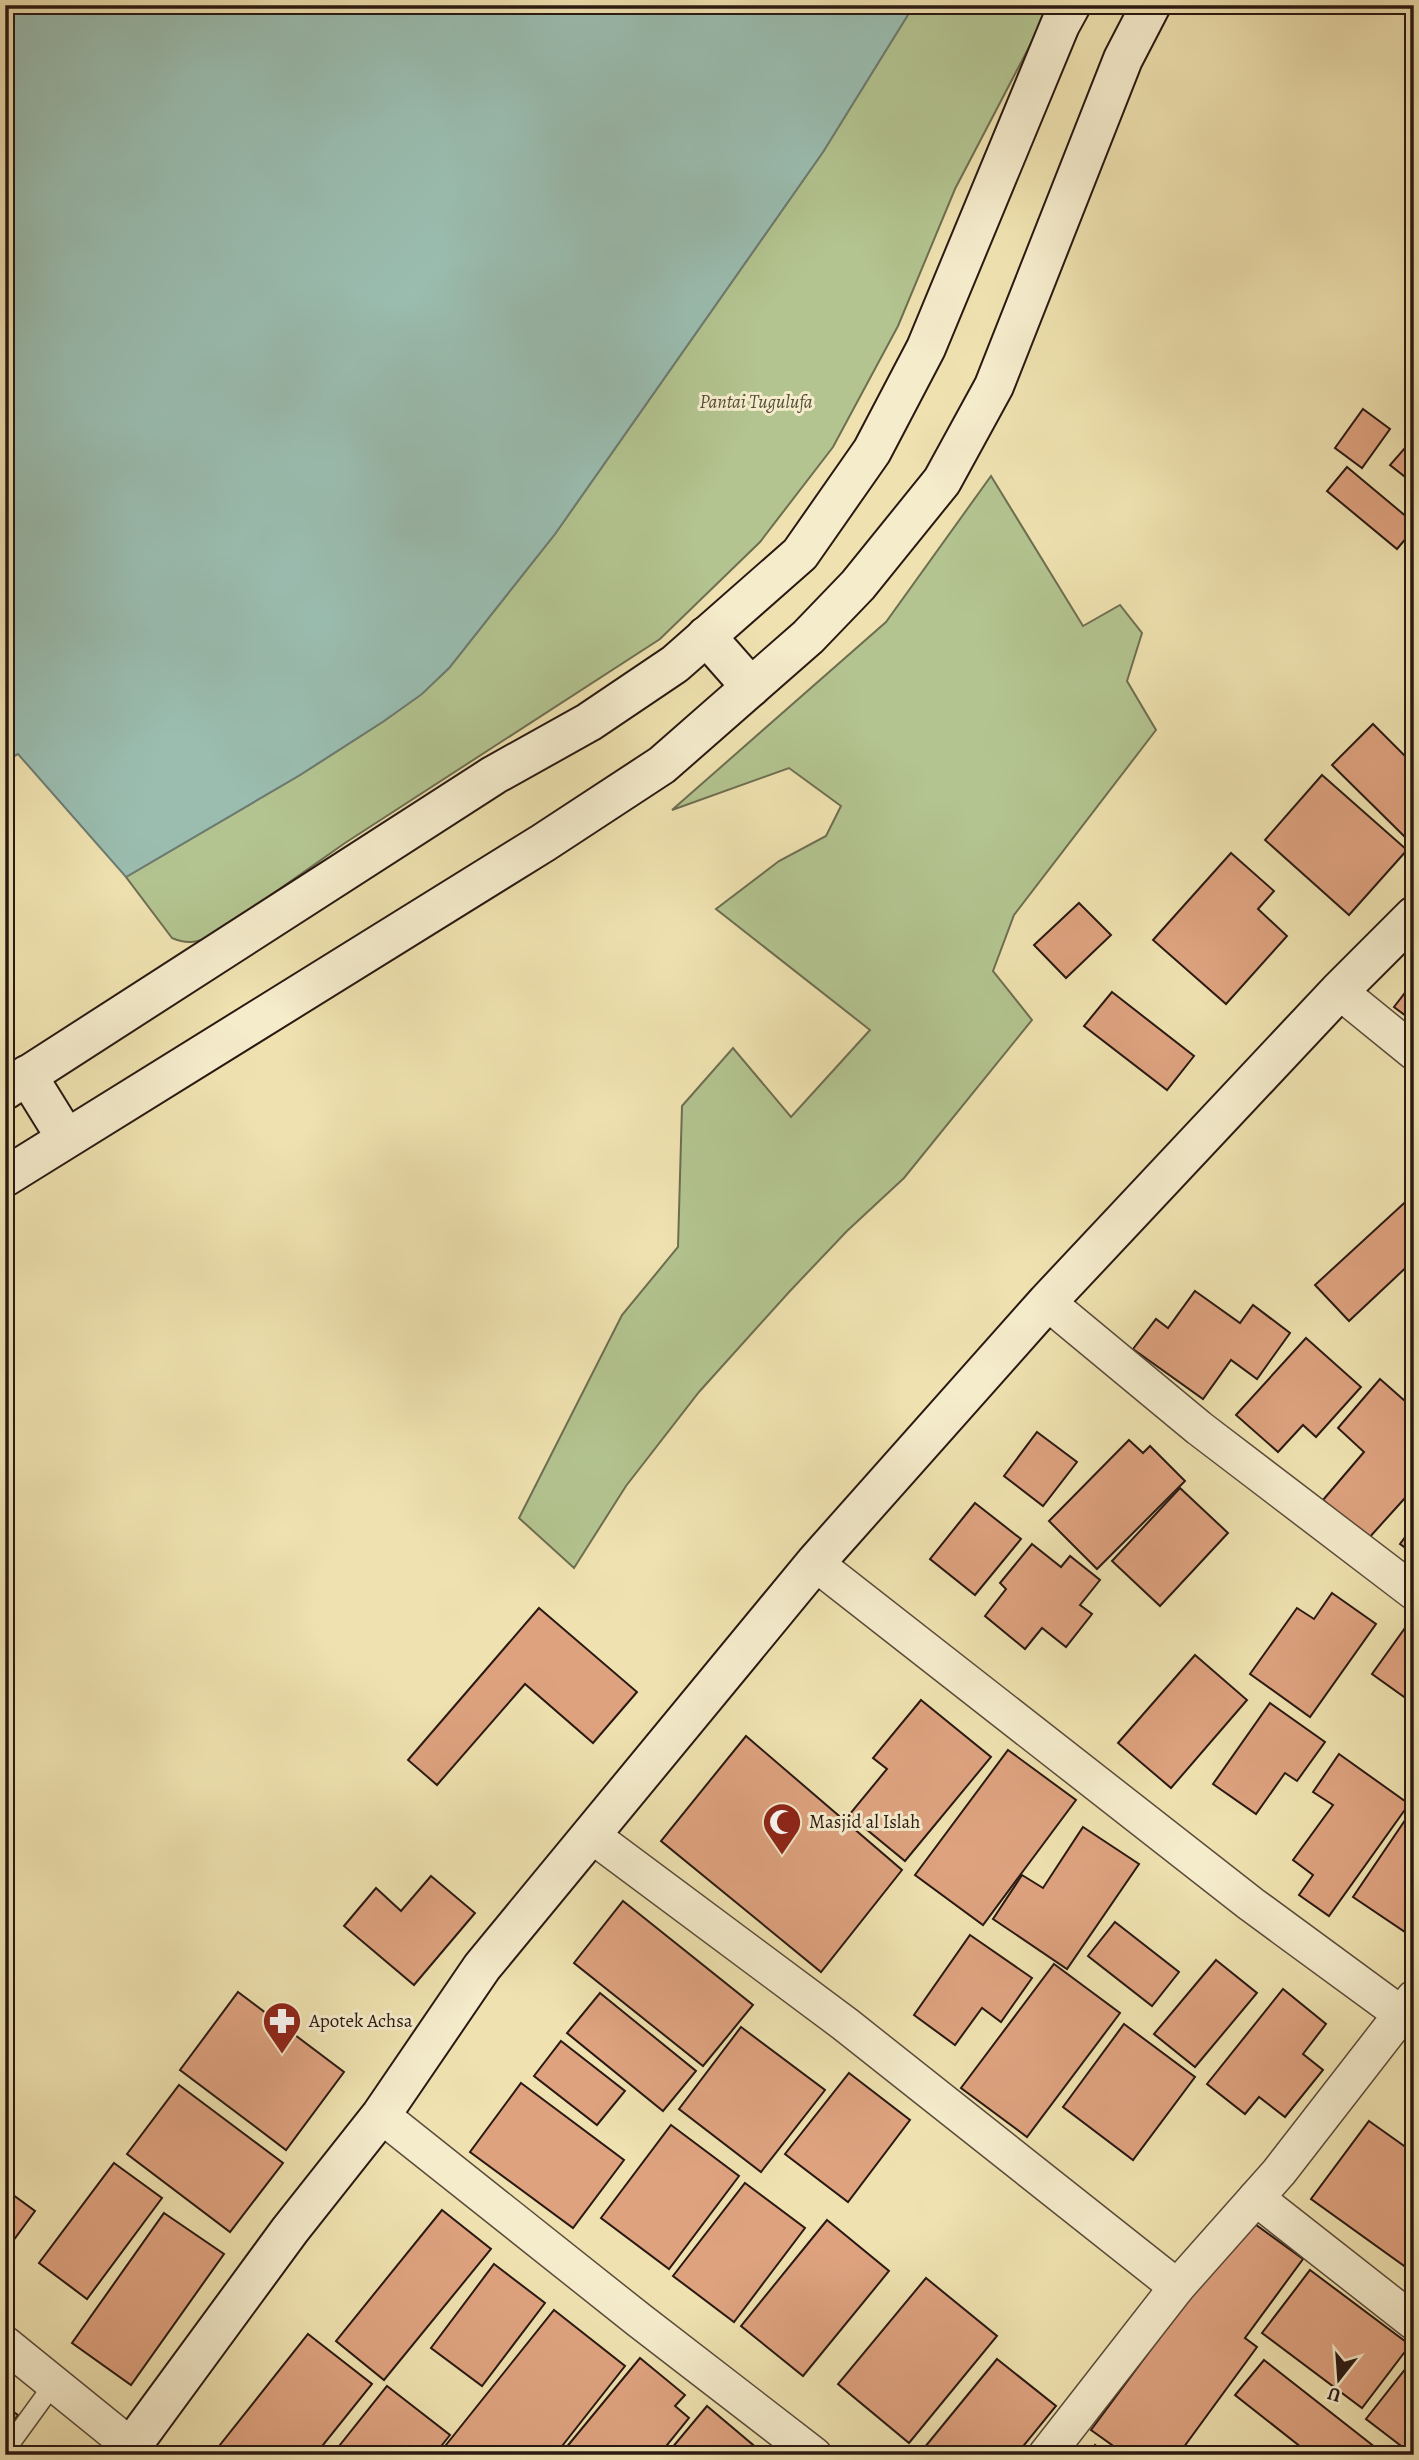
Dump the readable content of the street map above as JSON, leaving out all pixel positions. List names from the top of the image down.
{
  "parks": ["Pantai Tugulufa"],
  "places": {
    "mosque": ["Masjid al Islah"],
    "pharmacy": ["Apotek Achsa"]
  },
  "north": "bottom"
}
